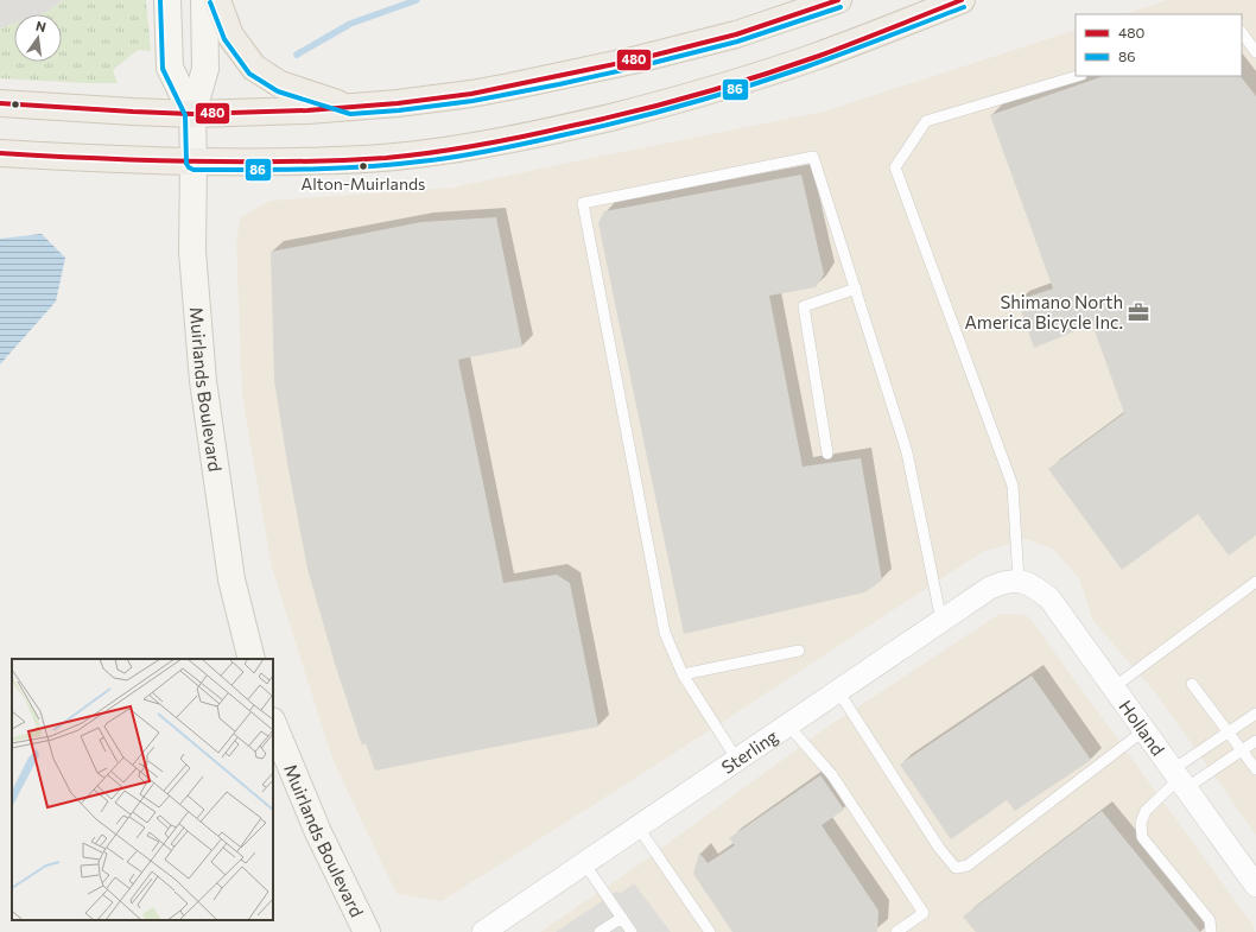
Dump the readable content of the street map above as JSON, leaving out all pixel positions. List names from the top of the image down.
{
  "streets": {
    "main road": ["Muirlands Boulevard"],
    "street": ["Holland", "Sterling"]
  },
  "crossings": [
    ["Holland", "Sterling"]
  ],
  "places": {
    "other": ["Alton-Muirlands"],
    "office": ["Shimano North America Bicycle Inc."]
  },
  "lines": ["transit line 480", "transit line 86"],
  "legend": ["480", "86"],
  "north": "top"
}
